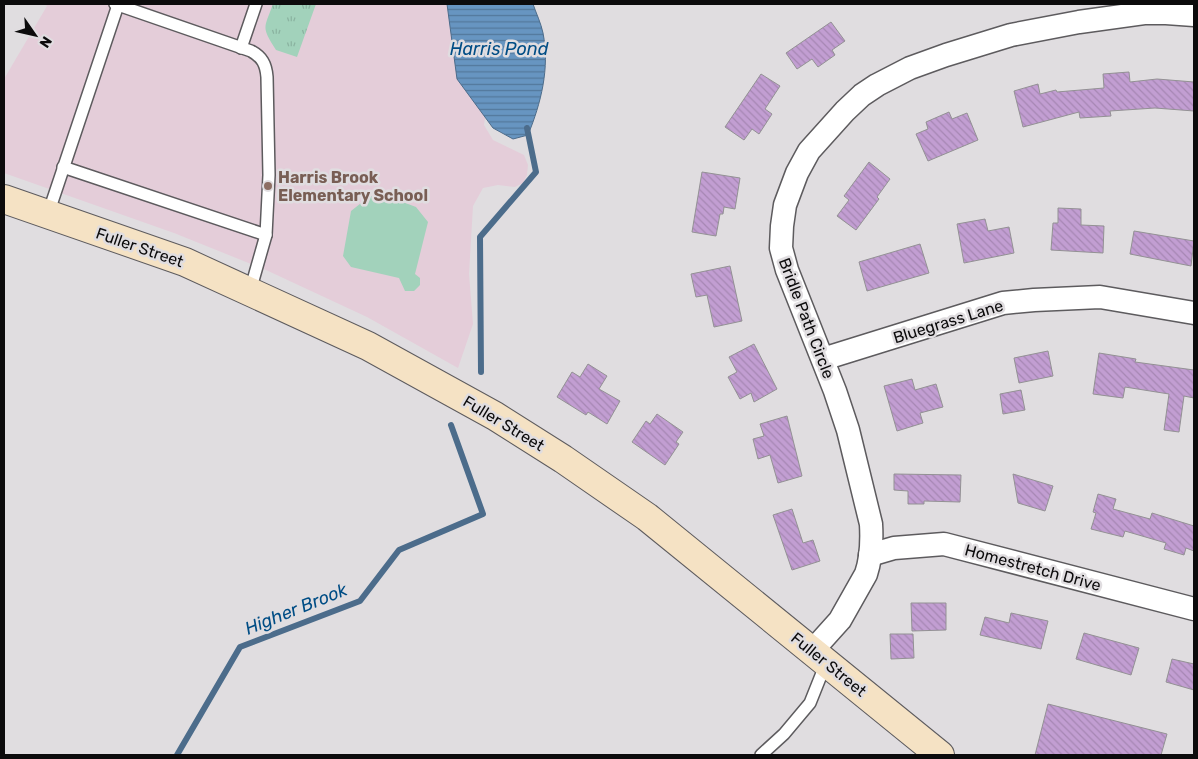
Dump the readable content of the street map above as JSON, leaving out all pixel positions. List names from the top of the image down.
{
  "streets": {
    "street": [
      "Fuller Street",
      "Bridle Path Circle",
      "Bluegrass Lane",
      "Homestretch Drive"
    ]
  },
  "crossings": [
    ["Fuller Street", "Bridle Path Circle"],
    ["Bridle Path Circle", "Bluegrass Lane"],
    ["Bridle Path Circle", "Homestretch Drive"]
  ],
  "water": ["Harris Pond", "Higher Brook"],
  "places": ["Harris Brook Elementary School"],
  "north": "bottom right"
}
